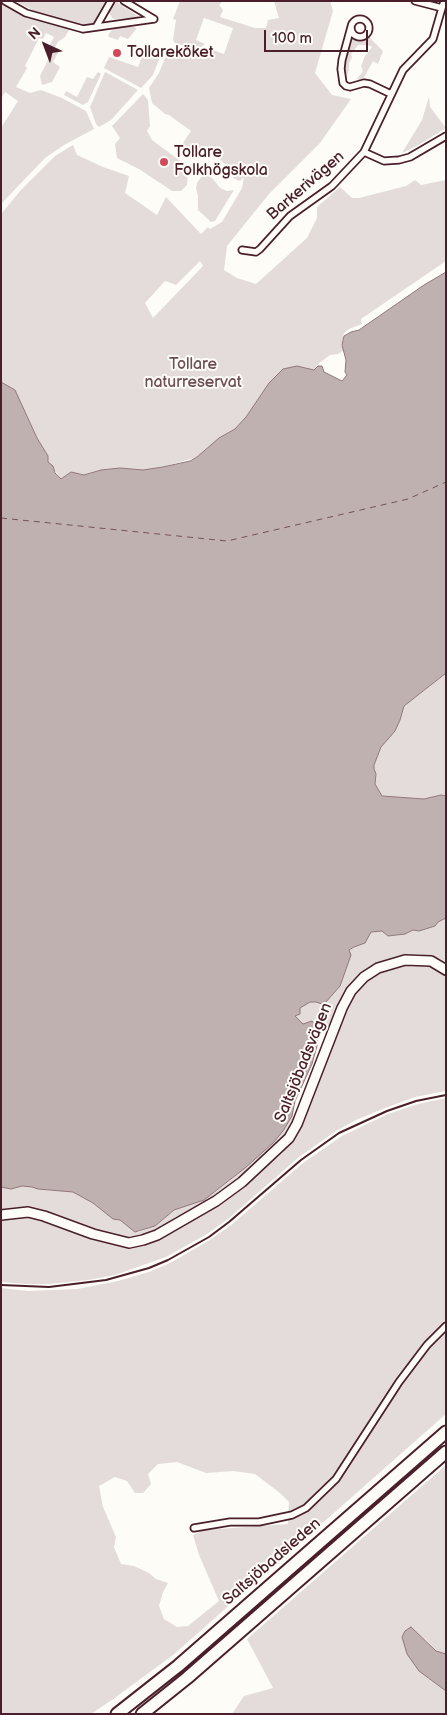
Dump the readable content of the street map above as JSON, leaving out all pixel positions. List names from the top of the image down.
{
  "streets": {
    "highway": ["Saltsjöbadsleden"],
    "street": ["Barkerivägen", "Saltsjöbadsvägen"]
  },
  "parks": ["Tollare naturreservat"],
  "places": ["Tollareköket", "Tollare Folkhögskola"],
  "scale_bar": "100 m",
  "north": "top left"
}
